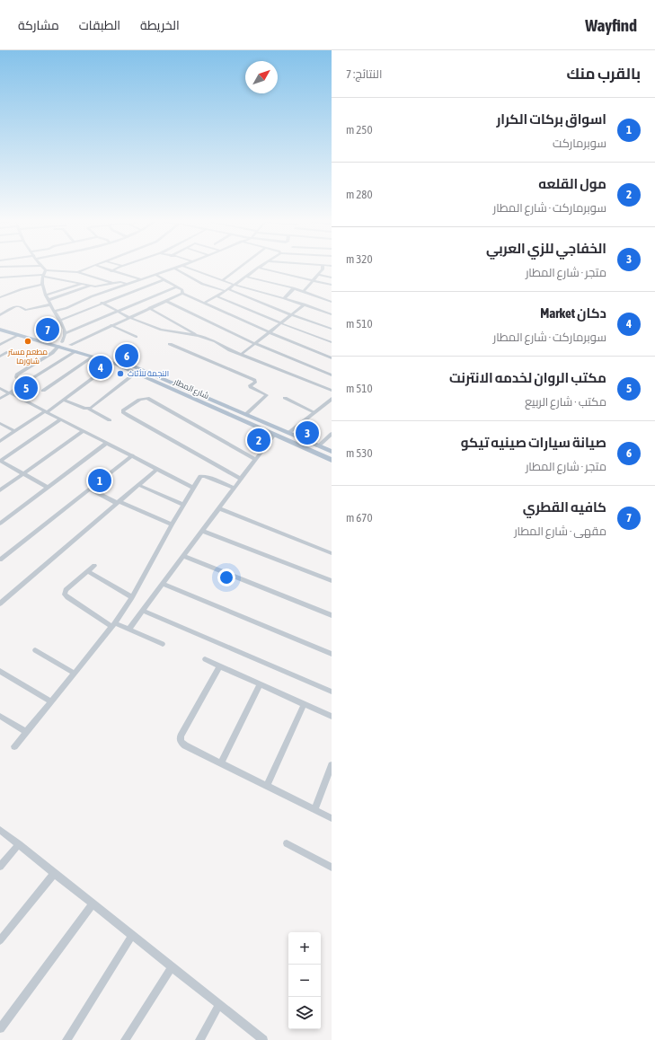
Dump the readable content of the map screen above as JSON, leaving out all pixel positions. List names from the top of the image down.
{
  "streets": {
    "main road": ["شارع المطار"]
  },
  "places": ["مطعم مستر شاورما", "النجمة للأثاث"],
  "north": "top right",
  "page": {
    "header": "Wayfind",
    "nav": ["الخريطة", "الطبقات", "مشاركة"],
    "heading": ["بالقرب منك", "النتائج: 7"],
    "list": [
      {
        "mark": "1",
        "name": "اسواق بركات الكرار",
        "note": "سوبرماركت",
        "value": "250 m"
      },
      {
        "mark": "2",
        "name": "مول القلعه",
        "note": "سوبرماركت · شارع المطار",
        "value": "280 m"
      },
      {
        "mark": "3",
        "name": "الخفاجي للزي العربي",
        "note": "متجر · شارع المطار",
        "value": "320 m"
      },
      {
        "mark": "4",
        "name": "دكان Market",
        "note": "سوبرماركت · شارع المطار",
        "value": "510 m"
      },
      {
        "mark": "5",
        "name": "مكتب الروان لخدمه الانترنت",
        "note": "مكتب · شارع الربيع",
        "value": "510 m"
      },
      {
        "mark": "6",
        "name": "صيانة سيارات صينيه تيكو",
        "note": "متجر · شارع المطار",
        "value": "530 m"
      },
      {
        "mark": "7",
        "name": "كافيه القطري",
        "note": "مقهى · شارع المطار",
        "value": "670 m"
      }
    ],
    "pins": [
      "7",
      "6",
      "4",
      "5",
      "3",
      "2",
      "1"
    ],
    "map_buttons": ["+", "−"]
  }
}
